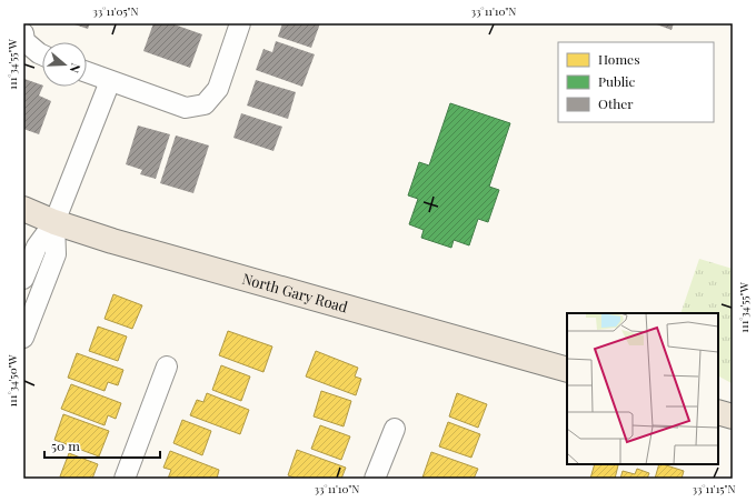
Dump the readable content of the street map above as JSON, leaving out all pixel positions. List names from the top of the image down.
{
  "streets": {
    "main road": ["North Gary Road"]
  },
  "legend": ["Homes", "Public", "Other"],
  "scale_bar": "50 m",
  "north": "right",
  "coordinates": [
    "33°11'05\"N",
    "33°11'10\"N",
    "111°34'55\"W",
    "111°34'50\"W",
    "33°11'15\"N"
  ]
}
